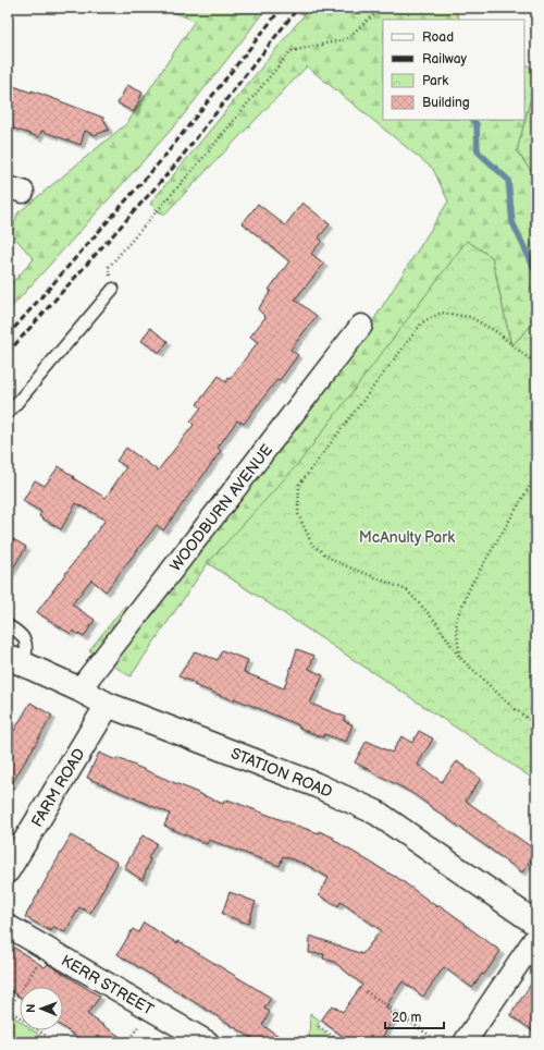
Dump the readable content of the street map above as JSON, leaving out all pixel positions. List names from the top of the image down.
{
  "streets": {
    "street": [
      "WOODBURN AVENUE",
      "STATION ROAD",
      "FARM ROAD",
      "KERR STREET"
    ]
  },
  "crossings": [
    ["WOODBURN AVENUE", "STATION ROAD"],
    ["STATION ROAD", "FARM ROAD"]
  ],
  "parks": ["McAnulty Park"],
  "legend": [
    "Road",
    "Railway",
    "Park",
    "Building"
  ],
  "scale_bar": "20 m",
  "north": "left"
}
